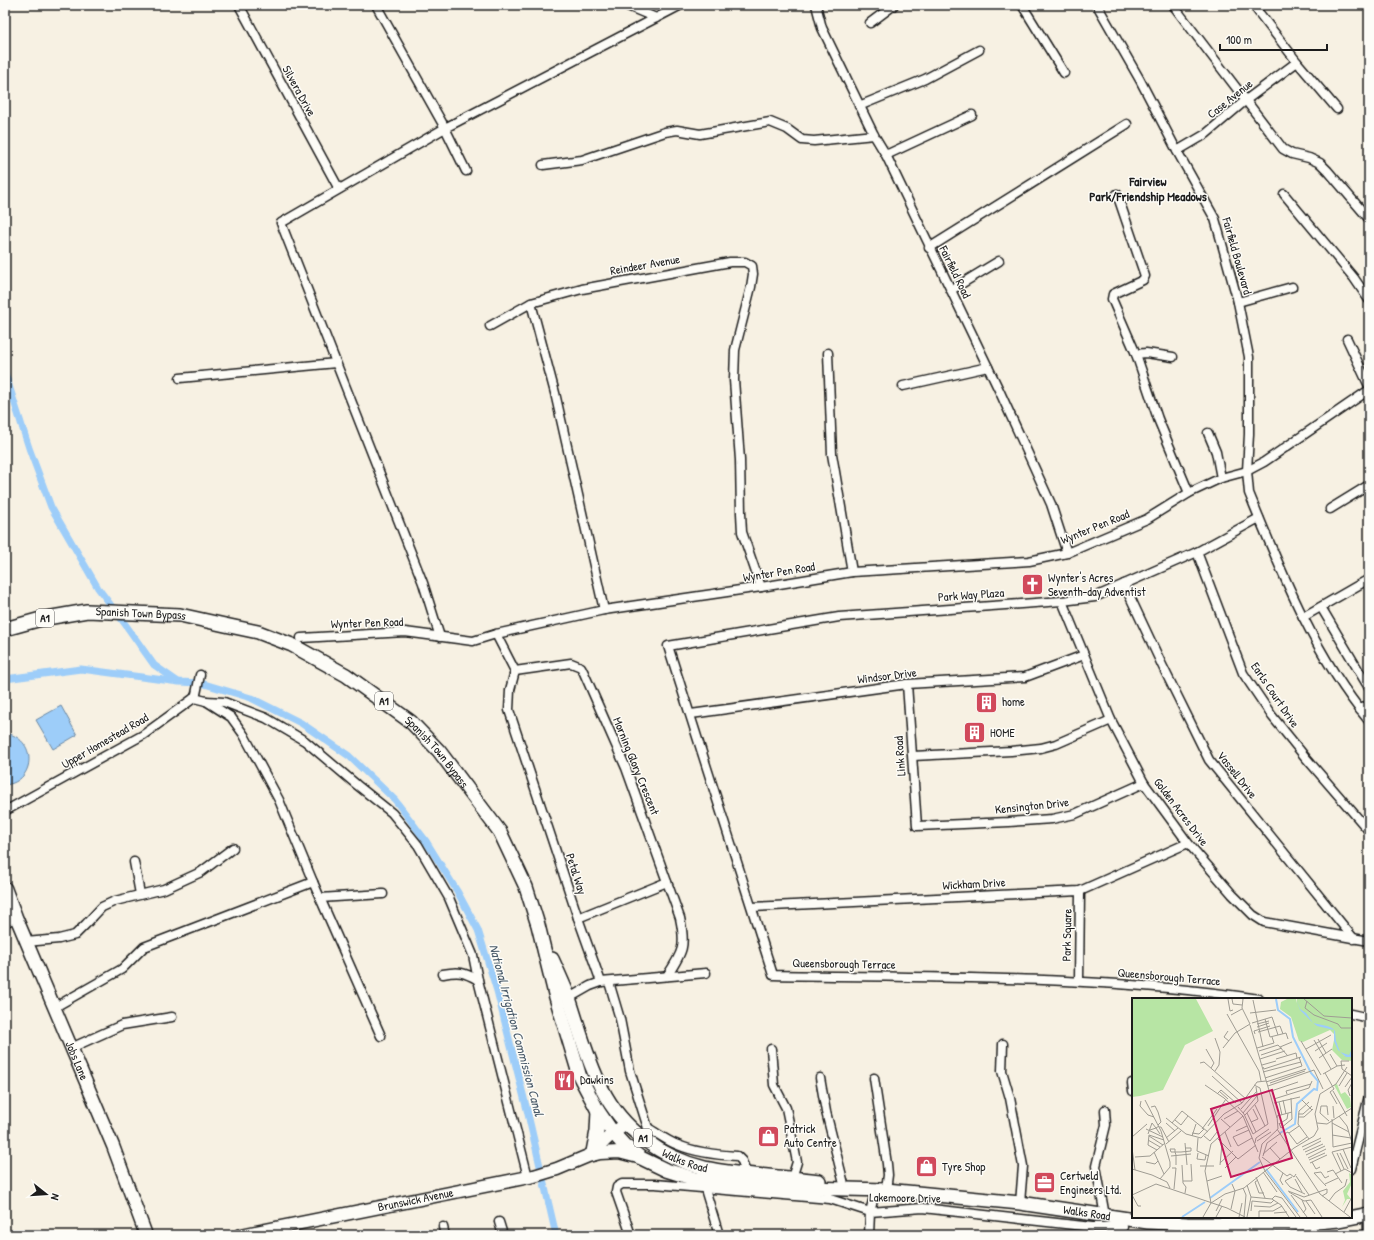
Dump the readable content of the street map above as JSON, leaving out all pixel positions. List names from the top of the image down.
{
  "streets": {
    "main road": [
      "Spanish Town Bypass",
      "A1",
      "Jobs Lane",
      "Walks Road",
      "Brunswick Avenue"
    ],
    "street": [
      "Silvera Drive",
      "Case Avenue",
      "Fairfield Boulevard",
      "Reindeer Avenue",
      "Fairfield Road",
      "Wynter Pen Road",
      "Park Way Plaza",
      "Windsor Drive",
      "Earls Court Drive",
      "Upper Homestead Road",
      "Link Road",
      "Morning Glory Crescent",
      "Vassell Drive",
      "Kensington Drive",
      "Golden Acres Drive",
      "Petal Way",
      "Wickham Drive",
      "Park Square",
      "Queensborough Terrace",
      "Lakemoore Drive"
    ]
  },
  "crossings": [
    ["Case Avenue", "Fairfield Boulevard"],
    ["Fairfield Boulevard", "Wynter Pen Road"],
    ["Fairfield Boulevard", "Park Way Plaza"],
    ["Reindeer Avenue", "Wynter Pen Road"],
    ["Fairfield Road", "Wynter Pen Road"],
    ["Park Way Plaza", "Earls Court Drive"],
    ["Park Way Plaza", "Vassell Drive"],
    ["Park Way Plaza", "Golden Acres Drive"],
    ["Park Way Plaza", "Queensborough Terrace"],
    ["Spanish Town Bypass", "Walks Road"],
    ["Spanish Town Bypass", "Brunswick Avenue"],
    ["Windsor Drive", "Link Road"],
    ["Windsor Drive", "Golden Acres Drive"],
    ["Windsor Drive", "Queensborough Terrace"],
    ["Link Road", "Kensington Drive"],
    ["Morning Glory Crescent", "Petal Way"],
    ["Vassell Drive", "Golden Acres Drive"],
    ["Kensington Drive", "Golden Acres Drive"],
    ["Golden Acres Drive", "Wickham Drive"],
    ["Petal Way", "Walks Road"],
    ["Wickham Drive", "Park Square"],
    ["Wickham Drive", "Queensborough Terrace"],
    ["Park Square", "Queensborough Terrace"],
    ["Walks Road", "Lakemoore Drive"],
    ["Walks Road", "Brunswick Avenue"]
  ],
  "districts": ["Fairview Park/Friendship Meadows"],
  "water": ["National Irrigation Commission Canal"],
  "places": {
    "church": ["Wynter's Acres Seventh-day Adventist"],
    "building": ["home", "HOME"],
    "restaurant": ["Dawkins"],
    "shop": ["Patrick Auto Centre", "Tyre Shop"],
    "office": ["Certweld Engineers Ltd."]
  },
  "scale_bar": "100 m",
  "north": "right"
}
